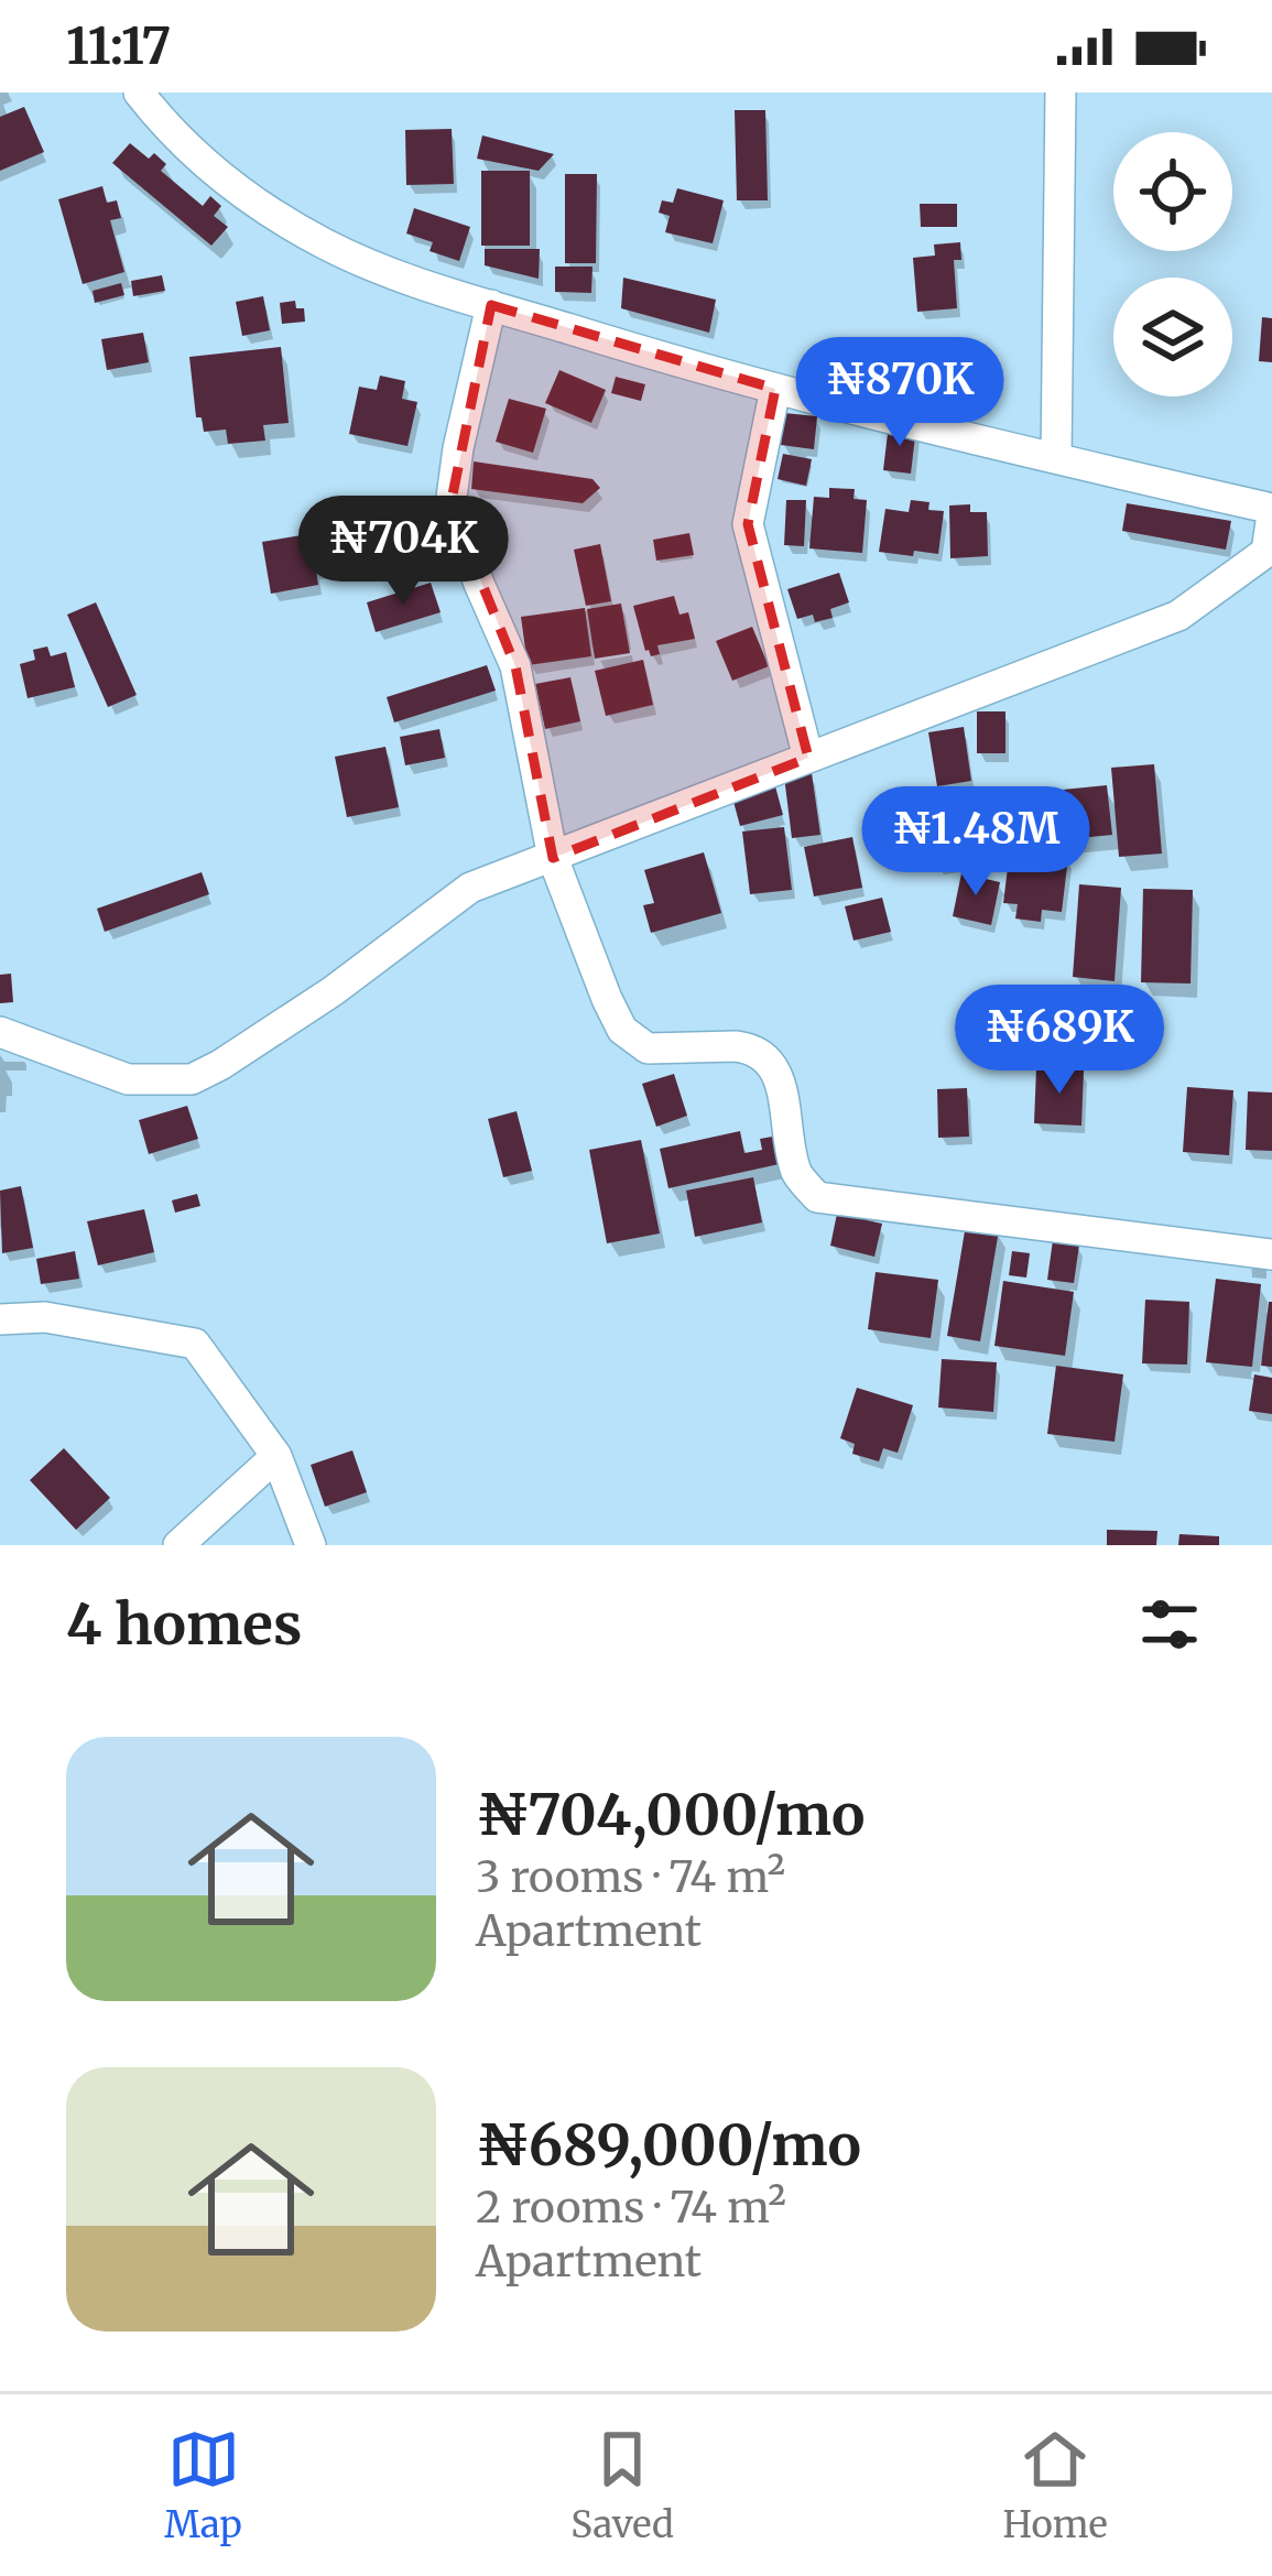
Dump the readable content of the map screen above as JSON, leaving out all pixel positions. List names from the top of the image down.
{
  "page": {
    "status": "11:17",
    "price": [
      "₦870K",
      "₦704K",
      "₦1.48M",
      "₦689K"
    ],
    "heading": "4 homes",
    "list": [
      {
        "name": "₦704,000/mo",
        "note": "3 rooms · 74 m² · Apartment"
      },
      {
        "name": "₦689,000/mo",
        "note": "2 rooms · 74 m² · Apartment"
      }
    ],
    "tabs": ["Map", "Saved", "Home"]
  }
}
